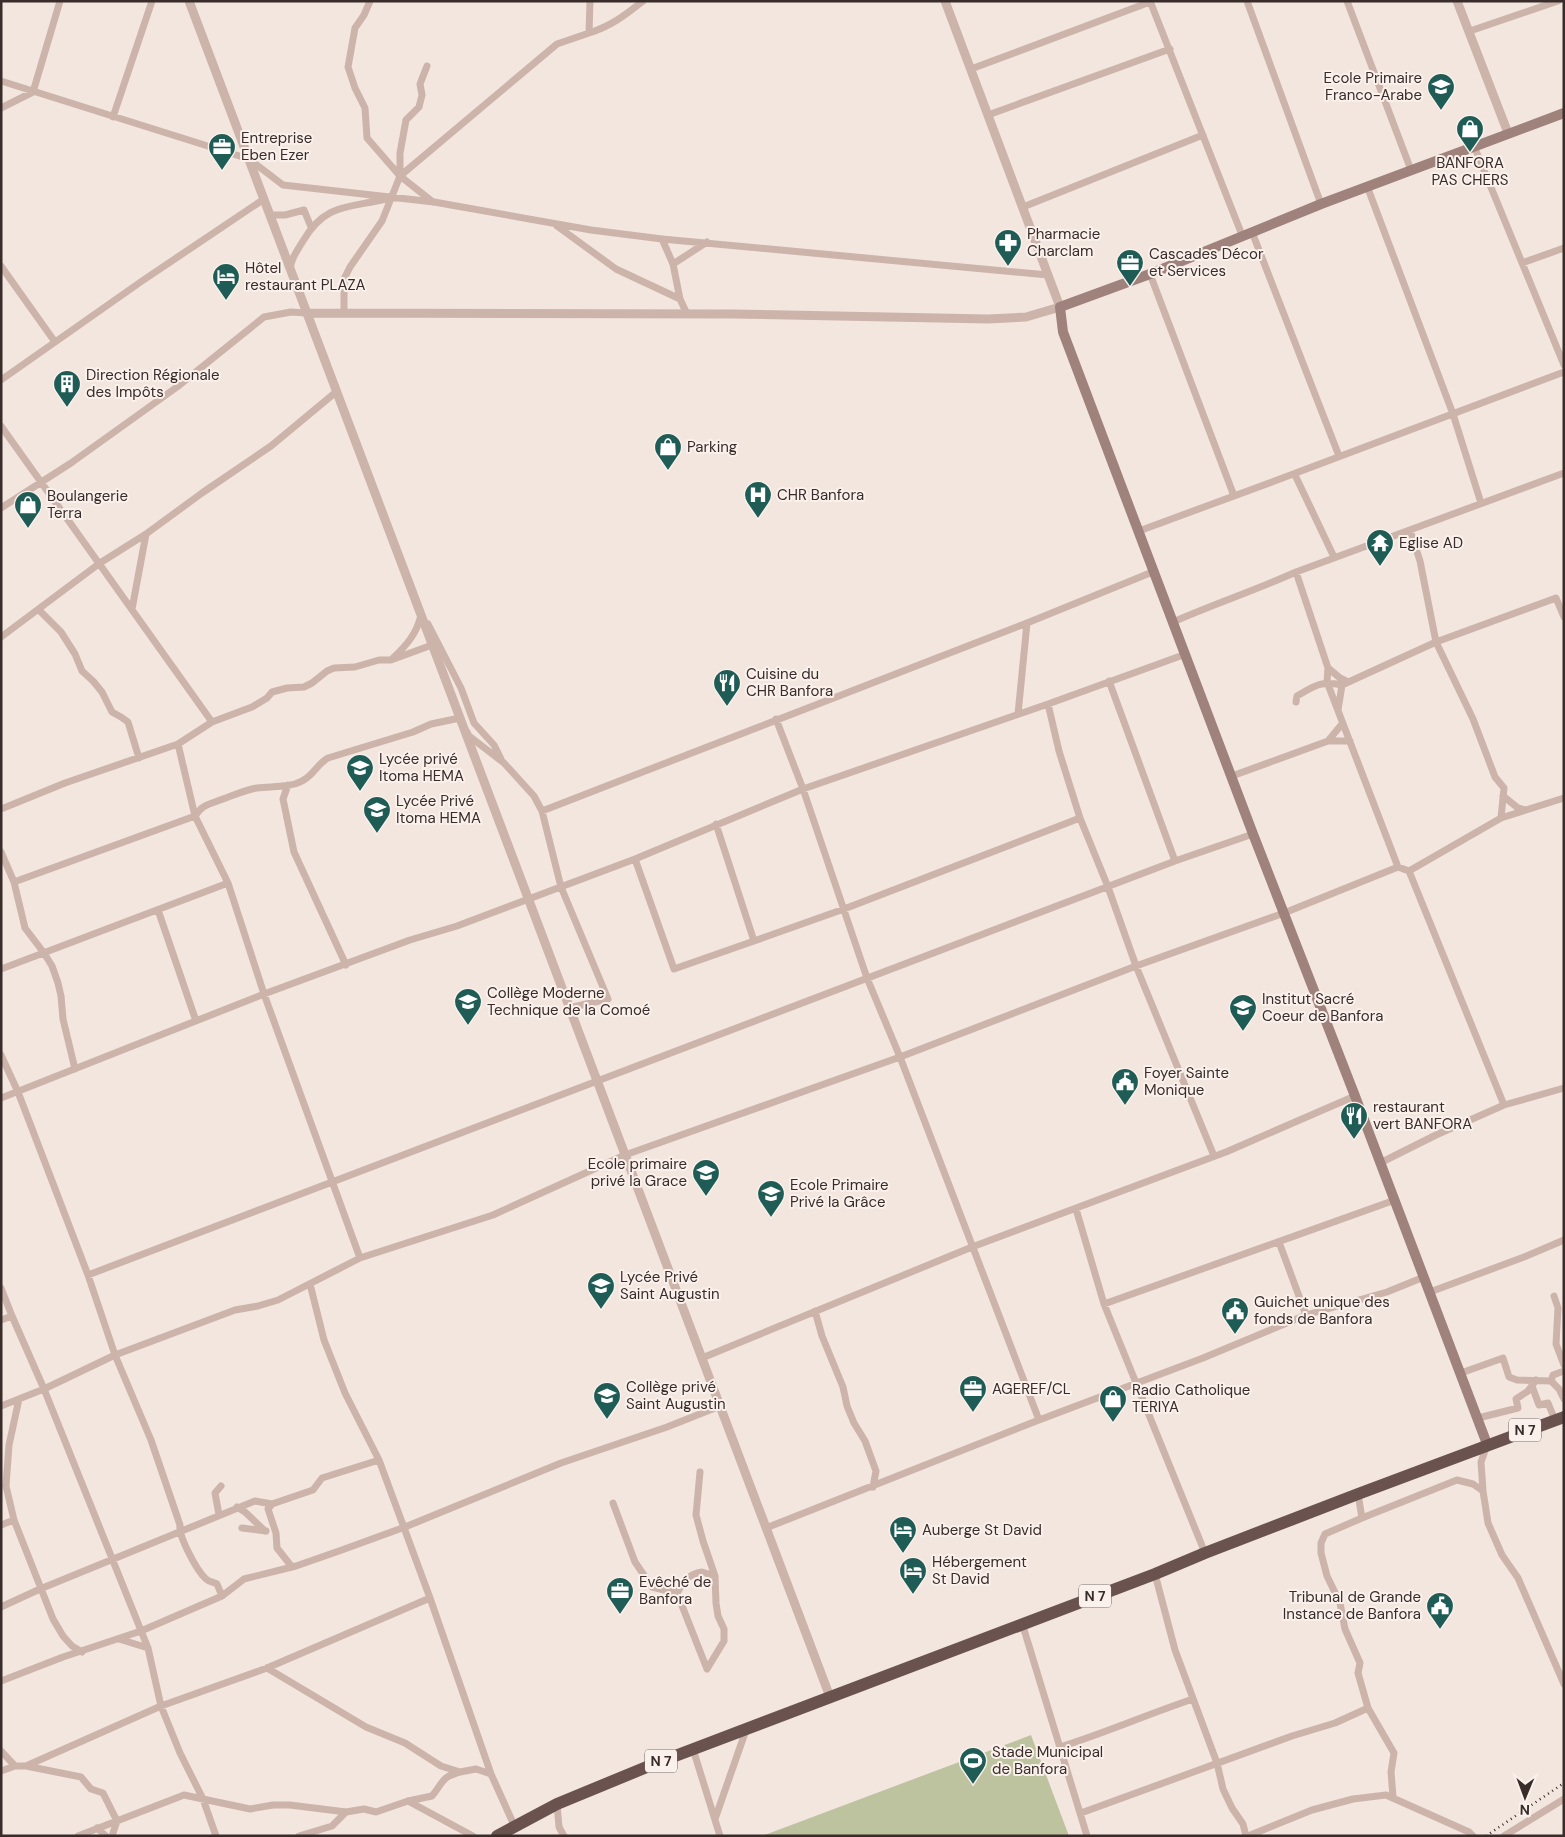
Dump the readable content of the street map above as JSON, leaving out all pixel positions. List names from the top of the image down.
{
  "streets": {
    "highway": ["N 7"]
  },
  "places": {
    "school or university": [
      "Ecole Primaire Franco-Arabe",
      "Lycée privé Itoma HEMA",
      "Lycée Privé Itoma HEMA",
      "Collège Moderne Technique de la Comoé",
      "Institut Sacré Coeur de Banfora",
      "Ecole primaire privé la Grace",
      "Ecole Primaire Privé la Grâce",
      "Lycée Privé Saint Augustin",
      "Collège privé Saint Augustin"
    ],
    "shop": [
      "BANFORA PAS CHERS",
      "Parking",
      "Boulangerie Terra",
      "Radio Catholique TERIYA"
    ],
    "office": [
      "Entreprise Eben Ezer",
      "Cascades Décor et Services",
      "AGEREF/CL",
      "Evêché de Banfora"
    ],
    "pharmacy": ["Pharmacie Charclam"],
    "hotel": ["Hôtel restaurant PLAZA", "Auberge St David", "Hébergement St David"],
    "building": ["Direction Régionale des Impôts"],
    "hospital": ["CHR Banfora"],
    "temple": ["Eglise AD"],
    "restaurant": ["Cuisine du CHR Banfora", "restaurant vert BANFORA"],
    "public building": ["Foyer Sainte Monique", "Guichet unique des fonds de Banfora", "Tribunal de Grande Instance de Banfora"],
    "sports": ["Stade Municipal de Banfora"]
  },
  "north": "bottom"
}
